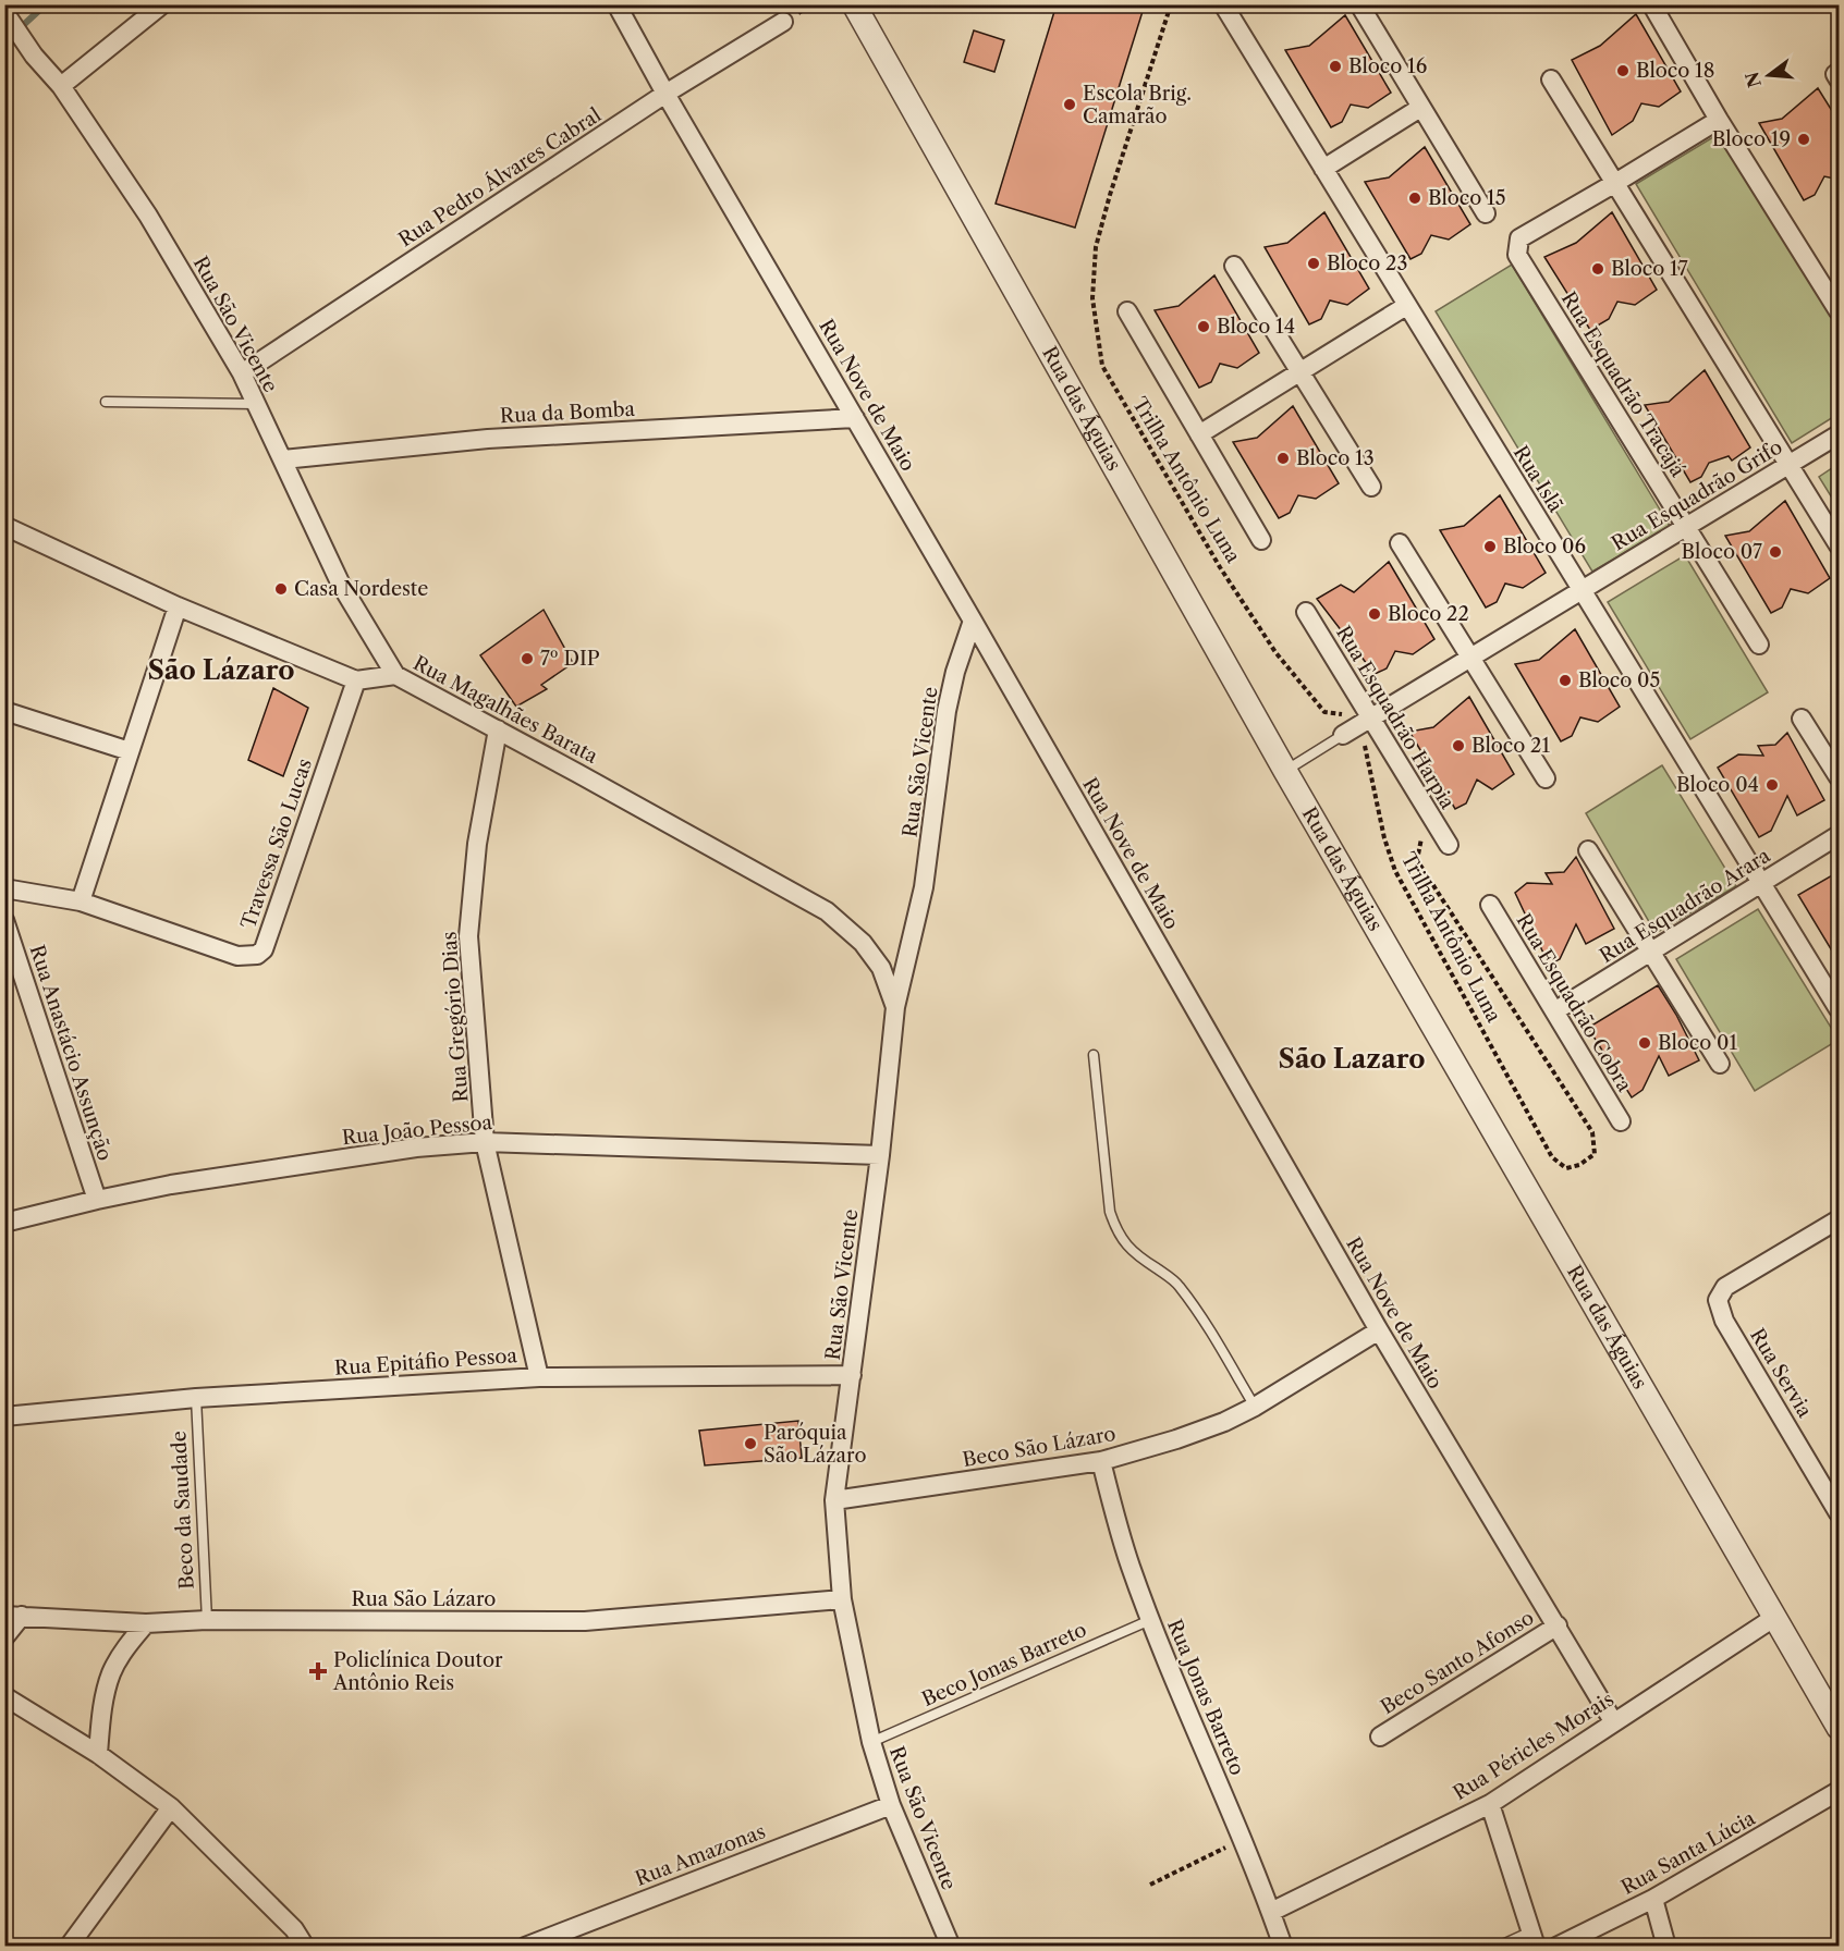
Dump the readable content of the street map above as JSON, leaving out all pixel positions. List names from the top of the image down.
{
  "streets": {
    "street": [
      "Rua Pedro Álvares Cabral",
      "Rua São Vicente",
      "Rua Esquadrão Tracajá",
      "Rua Nove de Maio",
      "Rua das Águias",
      "Rua da Bomba",
      "Rua Islã",
      "Rua Esquadrão Grifo",
      "Rua Magalhães Barata",
      "Rua Esquadrão Harpia",
      "Travessa São Lucas",
      "Rua Esquadrão Arara",
      "Rua Esquadrão Cobra",
      "Rua Gregório Dias",
      "Rua Anastácio Assunção",
      "Rua João Pessoa",
      "Rua Epitáfio Pessoa",
      "Rua Servia",
      "Beco São Lázaro",
      "Rua São Lázaro",
      "Beco Santo Afonso",
      "Rua Jonas Barreto",
      "Rua Péricles Morais",
      "Rua Santa Lúcia",
      "Rua Amazonas"
    ],
    "lane": ["Beco da Saudade", "Beco Jonas Barreto"],
    "path": ["Trilha Antônio Luna"]
  },
  "crossings": [
    ["Rua Pedro Álvares Cabral", "Rua São Vicente"],
    ["Rua Pedro Álvares Cabral", "Rua Nove de Maio"],
    ["Rua São Vicente", "Rua Nove de Maio"],
    ["Rua São Vicente", "Rua da Bomba"],
    ["Rua São Vicente", "Rua Magalhães Barata"],
    ["Rua São Vicente", "Rua João Pessoa"],
    ["Rua São Vicente", "Rua Epitáfio Pessoa"],
    ["Rua São Vicente", "Beco São Lázaro"],
    ["Rua São Vicente", "Rua São Lázaro"],
    ["Rua São Vicente", "Beco Jonas Barreto"],
    ["Rua São Vicente", "Rua Amazonas"],
    ["Rua Esquadrão Tracajá", "Rua Esquadrão Grifo"],
    ["Rua Nove de Maio", "Rua da Bomba"],
    ["Rua Nove de Maio", "Beco São Lázaro"],
    ["Rua Nove de Maio", "Beco Santo Afonso"],
    ["Rua Nove de Maio", "Rua Péricles Morais"],
    ["Rua das Águias", "Rua Péricles Morais"],
    ["Rua Islã", "Rua Esquadrão Grifo"],
    ["Rua Islã", "Rua Esquadrão Arara"],
    ["Trilha Antônio Luna", "Rua Esquadrão Grifo"],
    ["Trilha Antônio Luna", "Rua Esquadrão Harpia"],
    ["Rua Esquadrão Grifo", "Rua Esquadrão Harpia"],
    ["Rua Magalhães Barata", "Travessa São Lucas"],
    ["Rua Magalhães Barata", "Rua Gregório Dias"],
    ["Rua Esquadrão Arara", "Rua Esquadrão Cobra"],
    ["Rua Gregório Dias", "Rua João Pessoa"],
    ["Rua Gregório Dias", "Rua Epitáfio Pessoa"],
    ["Rua Anastácio Assunção", "Rua João Pessoa"],
    ["Rua Epitáfio Pessoa", "Beco da Saudade"],
    ["Beco São Lázaro", "Rua Jonas Barreto"],
    ["Beco da Saudade", "Rua São Lázaro"],
    ["Beco Jonas Barreto", "Rua Jonas Barreto"],
    ["Rua Jonas Barreto", "Rua Péricles Morais"]
  ],
  "districts": ["São Lázaro", "São Lazaro"],
  "places": {
    "other": [
      "Bloco 16",
      "Bloco 18",
      "Escola Brig. Camarão",
      "Bloco 19",
      "Bloco 15",
      "Bloco 23",
      "Bloco 17",
      "Bloco 14",
      "Bloco 13",
      "Bloco 06",
      "Bloco 07",
      "Casa Nordeste",
      "Bloco 22",
      "7º DIP",
      "Bloco 05",
      "Bloco 21",
      "Bloco 04",
      "Bloco 01",
      "Paróquia São Lázaro"
    ],
    "health": ["Policlínica Doutor Antônio Reis"]
  },
  "north": "left"
}
